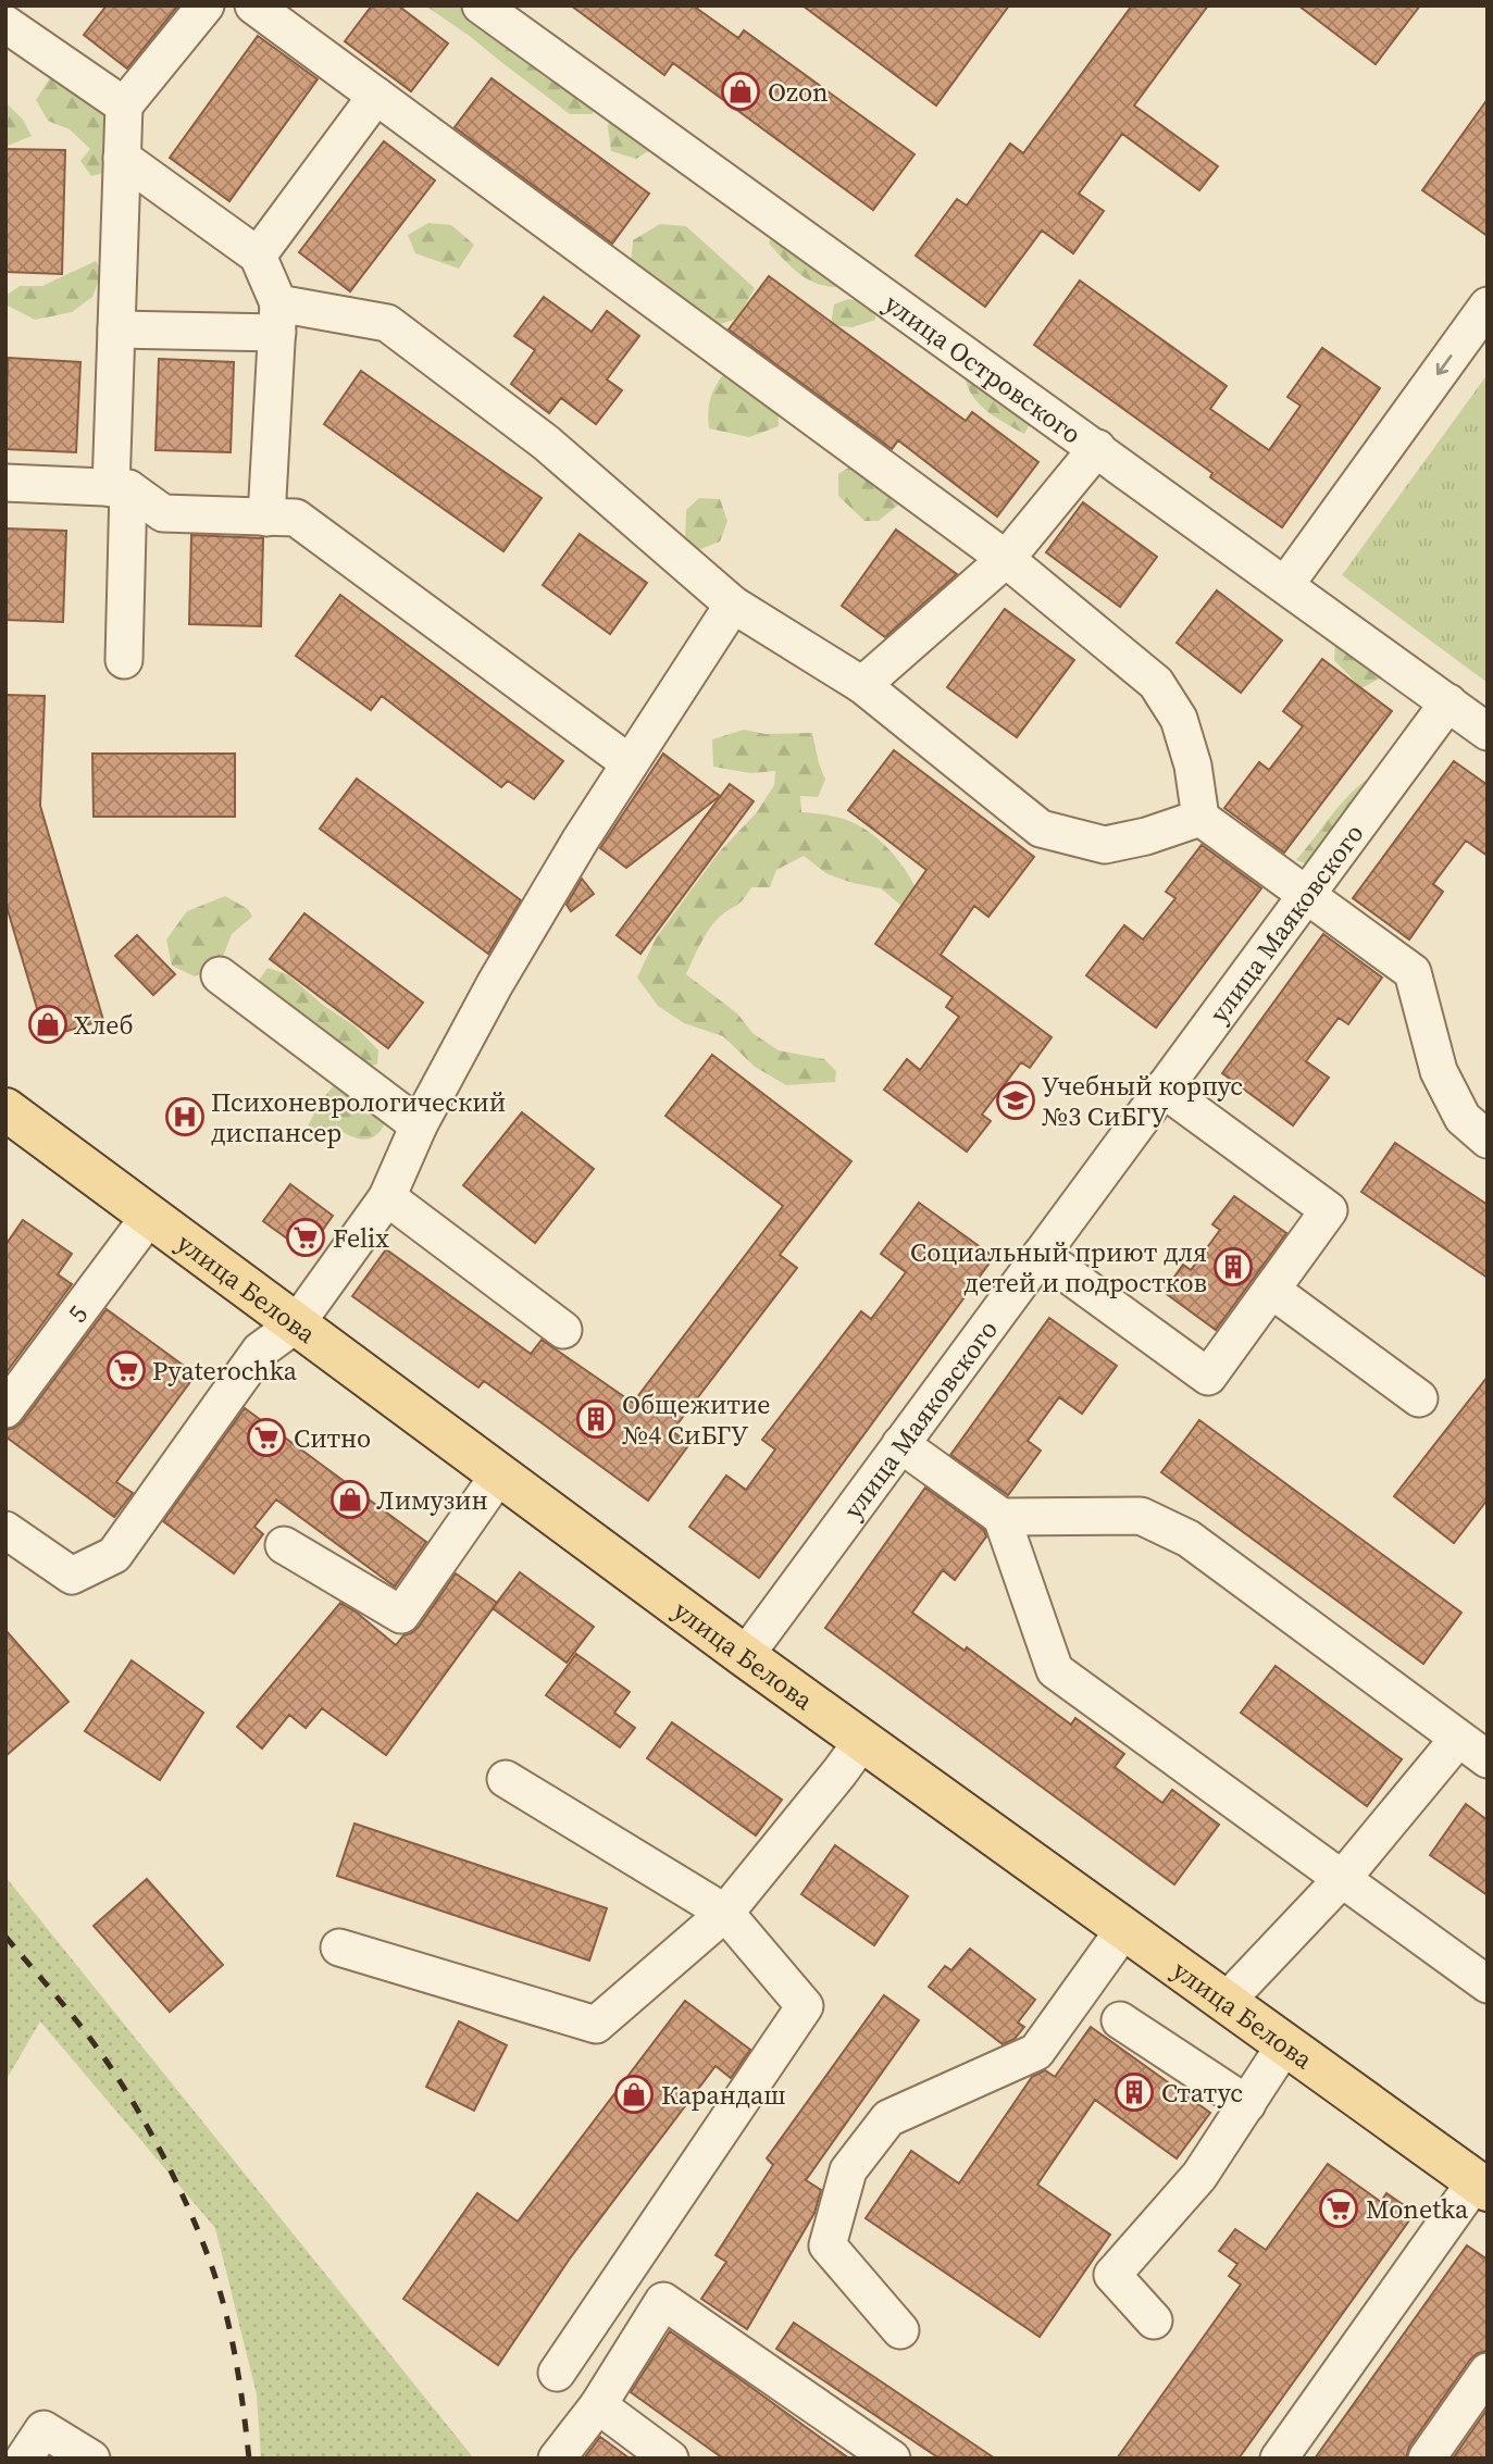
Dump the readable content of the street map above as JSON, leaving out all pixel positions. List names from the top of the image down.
{
  "streets": {
    "main road": ["улица Белова"],
    "street": ["улица Островского", "улица Маяковского", "5"]
  },
  "crossings": [
    ["улица Островского", "улица Маяковского"],
    ["улица Маяковского", "улица Белова"],
    ["улица Белова", "5"]
  ],
  "places": {
    "shop": [
      "Ozon",
      "Хлеб",
      "Лимузин",
      "Карандаш"
    ],
    "school or university": ["Учебный корпус №3 СиБГУ"],
    "hospital": ["Психоневрологический диспансер"],
    "supermarket": [
      "Felix",
      "Pyaterochka",
      "Ситно",
      "Monetka"
    ],
    "building": ["Социальный приют для детей и подростков", "Общежитие №4 СиБГУ", "Статус"]
  }
}
